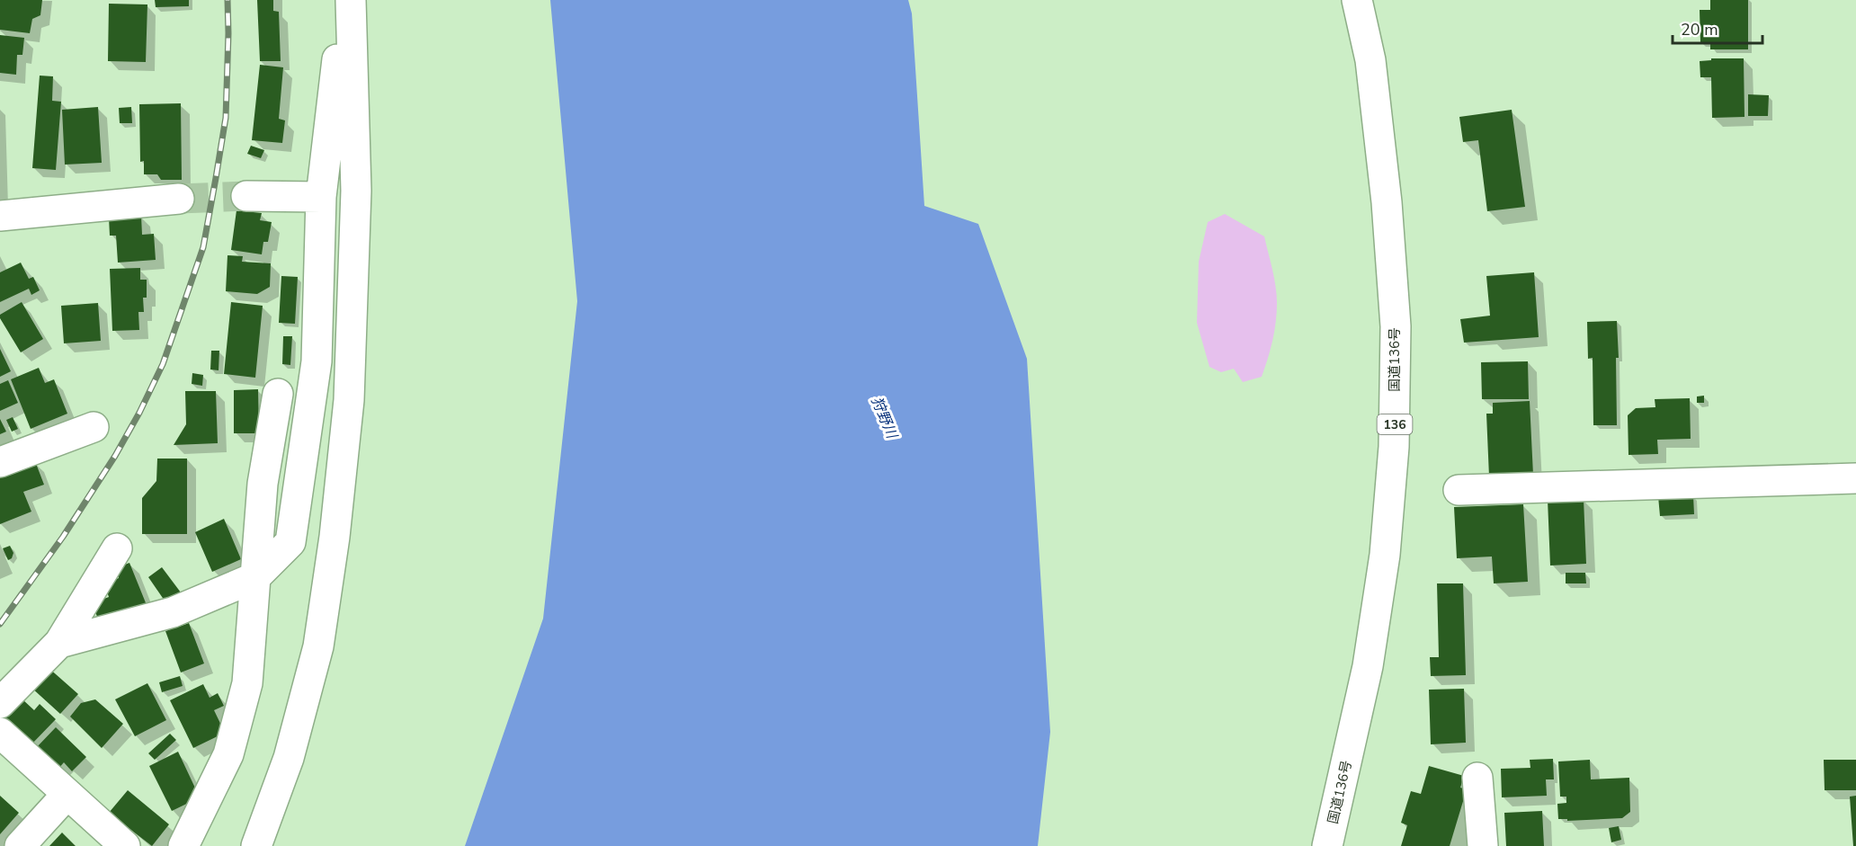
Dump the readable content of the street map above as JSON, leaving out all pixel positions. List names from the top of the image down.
{
  "streets": {
    "main road": ["国道136号", "136"]
  },
  "water": ["狩野川"],
  "scale_bar": "20 m"
}
